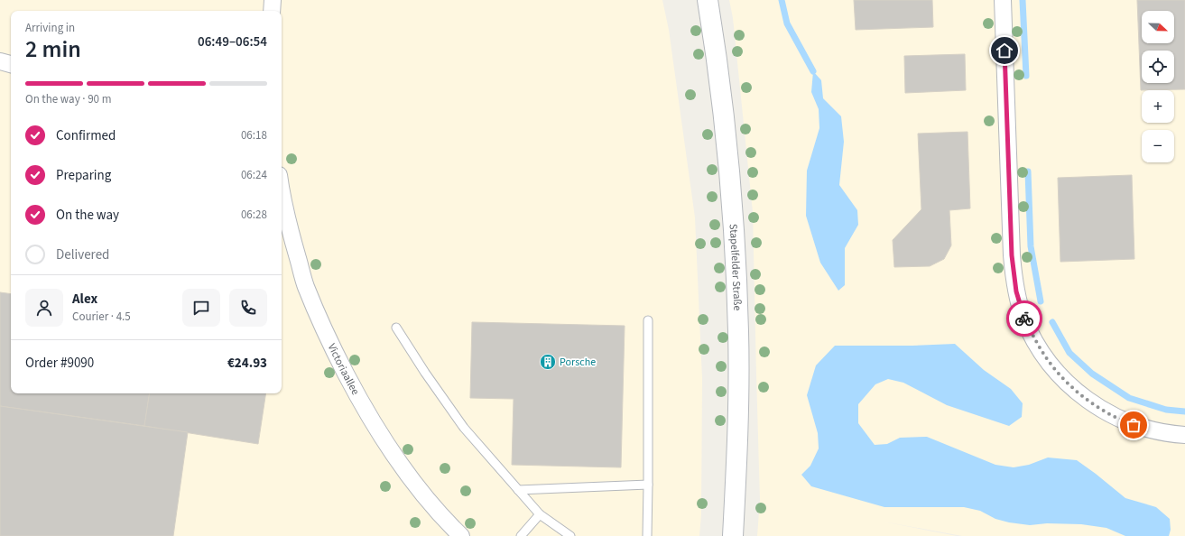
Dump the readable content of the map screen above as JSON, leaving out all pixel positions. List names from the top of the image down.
{
  "streets": {
    "street": ["Stapelfelder Straße", "Victoriaallee"]
  },
  "places": {
    "building": ["Porsche"]
  },
  "north": "right",
  "page": {
    "map_buttons": ["+", "−"],
    "heading": ["2 min", "Arriving in", "06:49–06:54"],
    "panel": [
      "Alex",
      "Courier · 4.5",
      "Order #9090",
      "€24.93"
    ],
    "bar": "On the way · 90 m",
    "list": [
      ["Confirmed", "06:18"],
      ["Preparing", "06:24"],
      ["On the way", "06:28"],
      "Delivered"
    ]
  }
}
